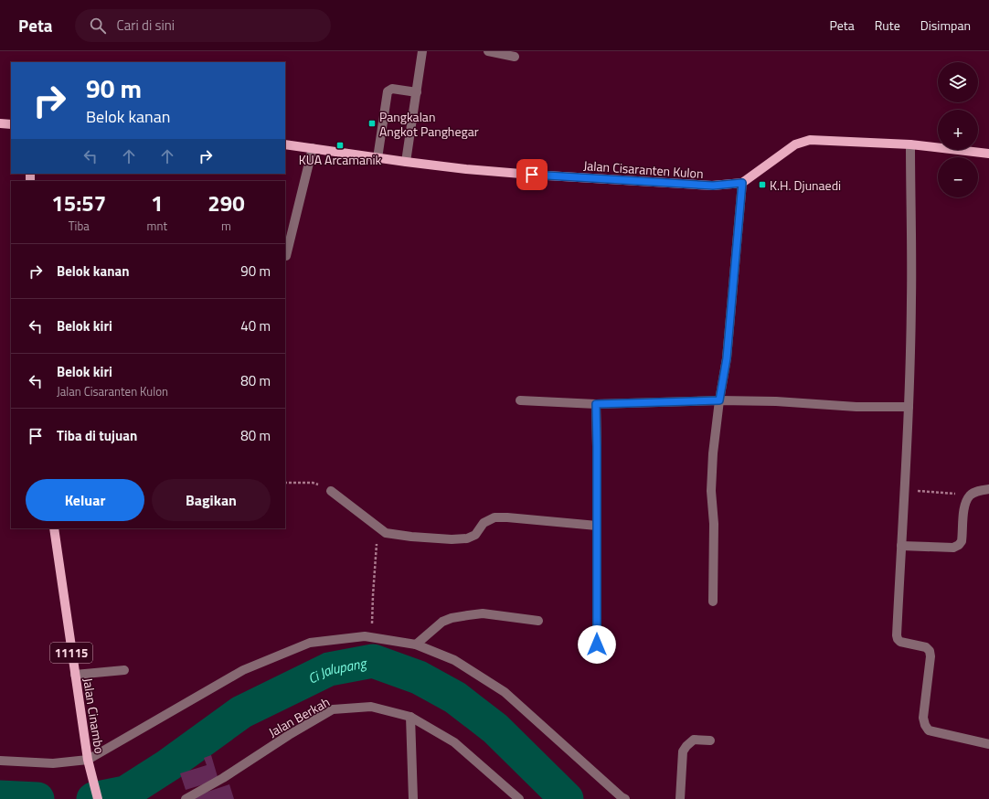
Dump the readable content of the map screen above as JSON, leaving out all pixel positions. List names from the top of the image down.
{
  "streets": {
    "main road": ["Jalan Cisaranten Kulon", "11115", "Jalan Cinambo"],
    "street": ["Jalan Berkah"]
  },
  "water": ["Ci Jalupang"],
  "places": {
    "transit": ["Pangkalan Angkot Panghegar", "KUA Arcamanik", "K.H. Djunaedi"]
  },
  "page": {
    "header": "Peta",
    "search": "Cari di sini",
    "nav": ["Peta", "Rute", "Disimpan"],
    "map_buttons": ["+", "−"],
    "turn": ["90 m", "Belok kanan"],
    "eta": [
      "15:57",
      "Tiba",
      "1",
      "mnt",
      "290",
      "m"
    ],
    "list": [
      {
        "name": "Belok kanan",
        "value": "90 m"
      },
      {
        "name": "Belok kiri",
        "value": "40 m"
      },
      {
        "name": "Belok kiri",
        "note": "Jalan Cisaranten Kulon",
        "value": "80 m"
      },
      {
        "name": "Tiba di tujuan",
        "value": "80 m"
      }
    ],
    "buttons": ["Keluar", "Bagikan"]
  }
}
